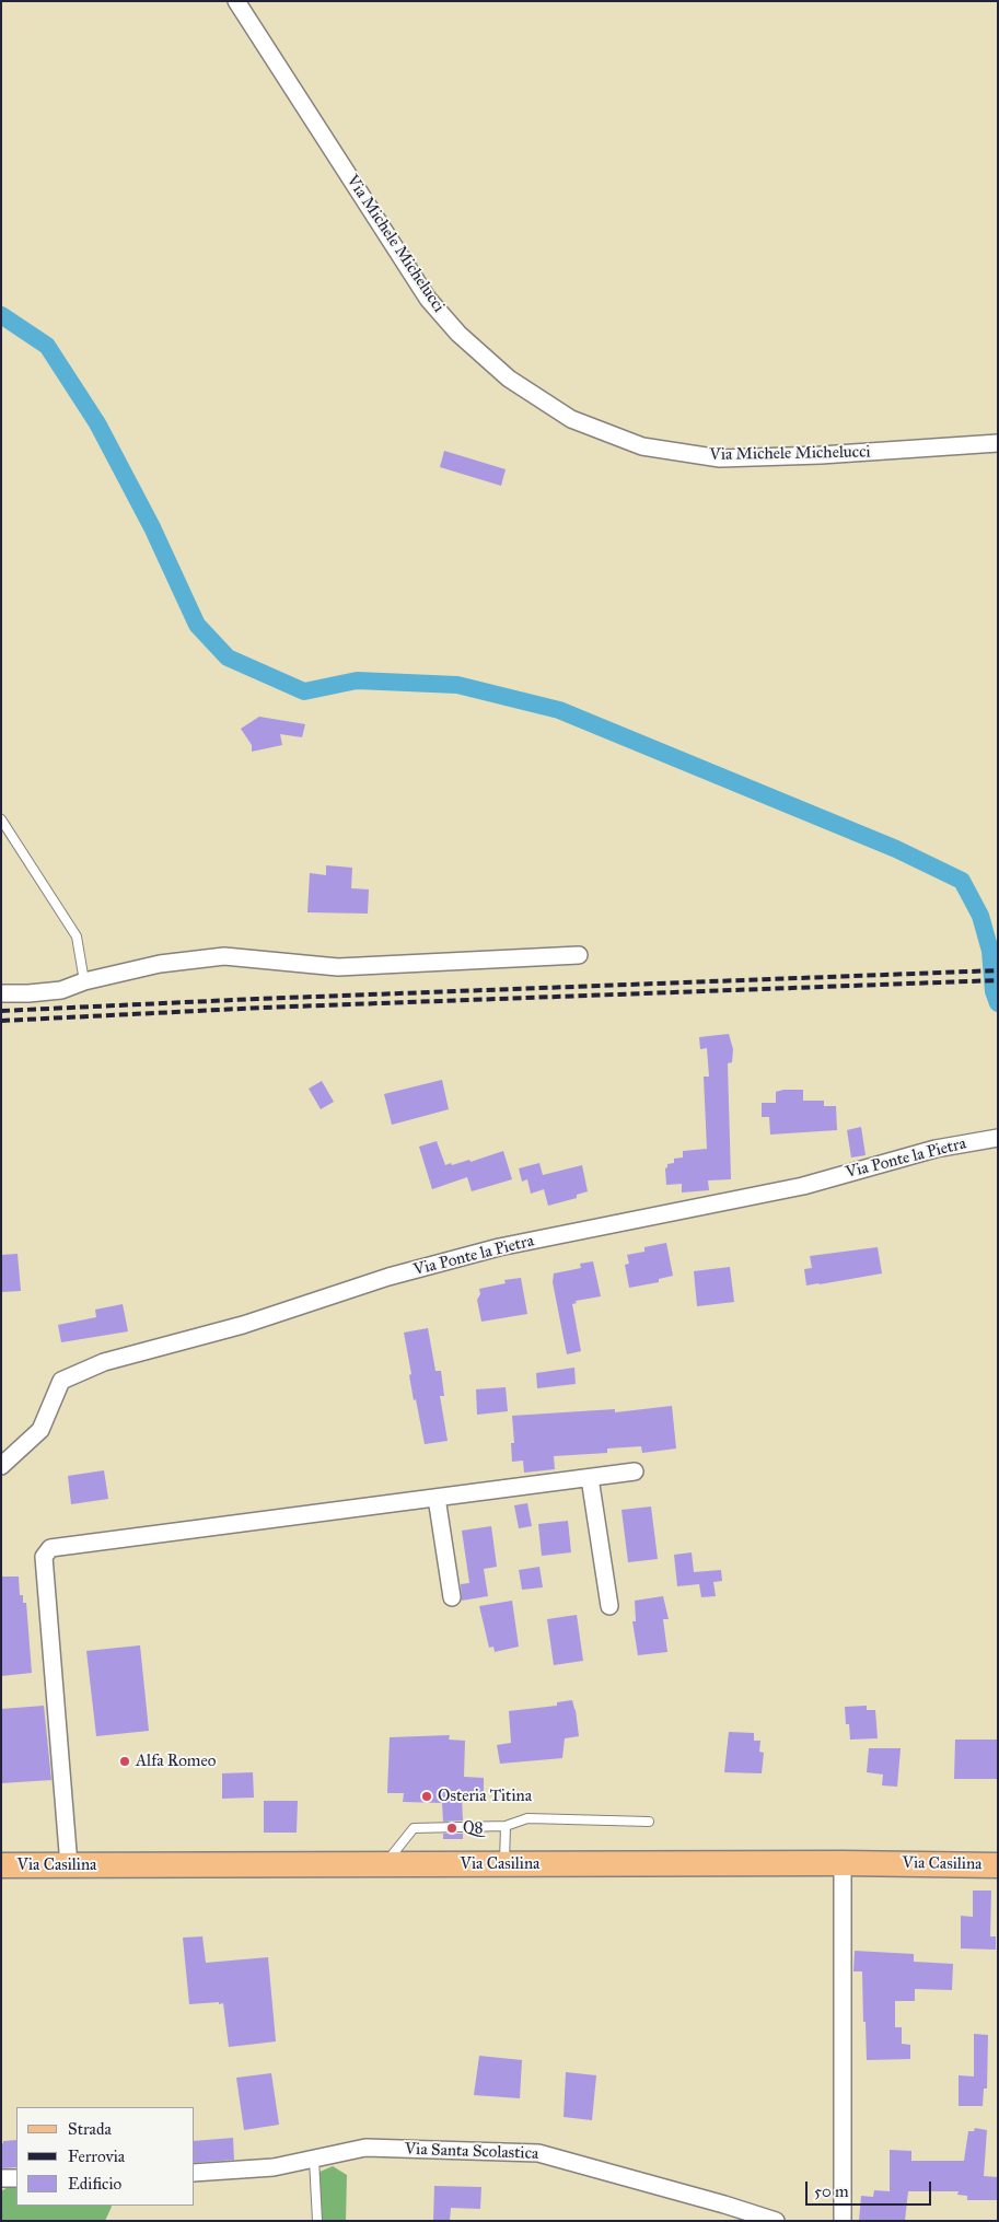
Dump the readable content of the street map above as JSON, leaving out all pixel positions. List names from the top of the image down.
{
  "streets": {
    "main road": ["Via Casilina"],
    "street": ["Via Michele Michelucci", "Via Ponte la Pietra", "Via Santa Scolastica"]
  },
  "places": ["Alfa Romeo", "Osteria Titina", "Q8"],
  "legend": ["Strada", "Ferrovia", "Edificio"],
  "scale_bar": "50 m"
}
